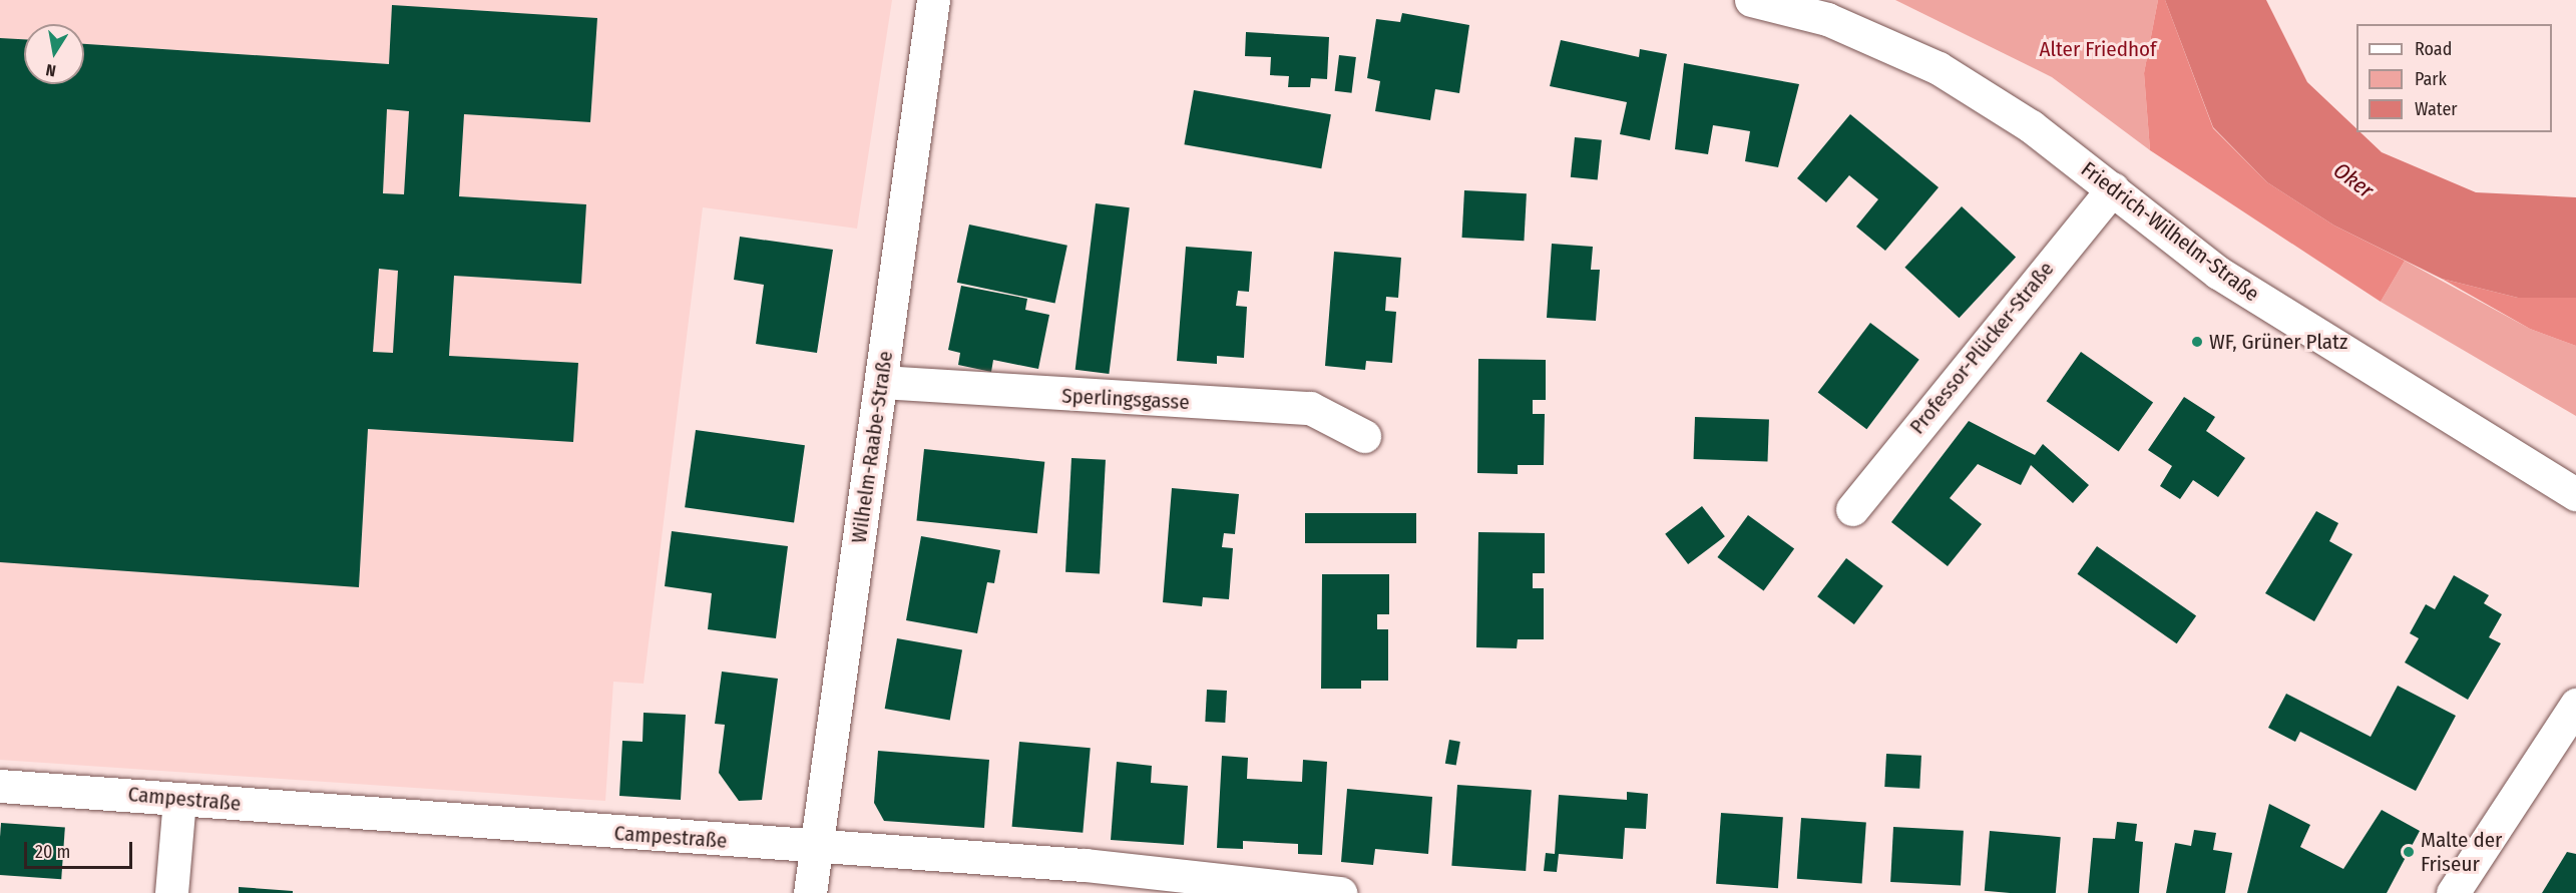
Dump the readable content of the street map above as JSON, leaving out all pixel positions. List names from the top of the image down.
{
  "streets": {
    "street": [
      "Friedrich-Wilhelm-Straße",
      "Professor-Plücker-Straße",
      "Sperlingsgasse",
      "Wilhelm-Raabe-Straße",
      "Campestraße"
    ]
  },
  "crossings": [
    ["Friedrich-Wilhelm-Straße", "Professor-Plücker-Straße"],
    ["Sperlingsgasse", "Wilhelm-Raabe-Straße"],
    ["Wilhelm-Raabe-Straße", "Campestraße"]
  ],
  "water": ["Oker"],
  "parks": ["Alter Friedhof"],
  "places": ["WF, Grüner Platz", "Malte der Friseur"],
  "legend": ["Road", "Park", "Water"],
  "scale_bar": "20 m",
  "north": "bottom"
}
